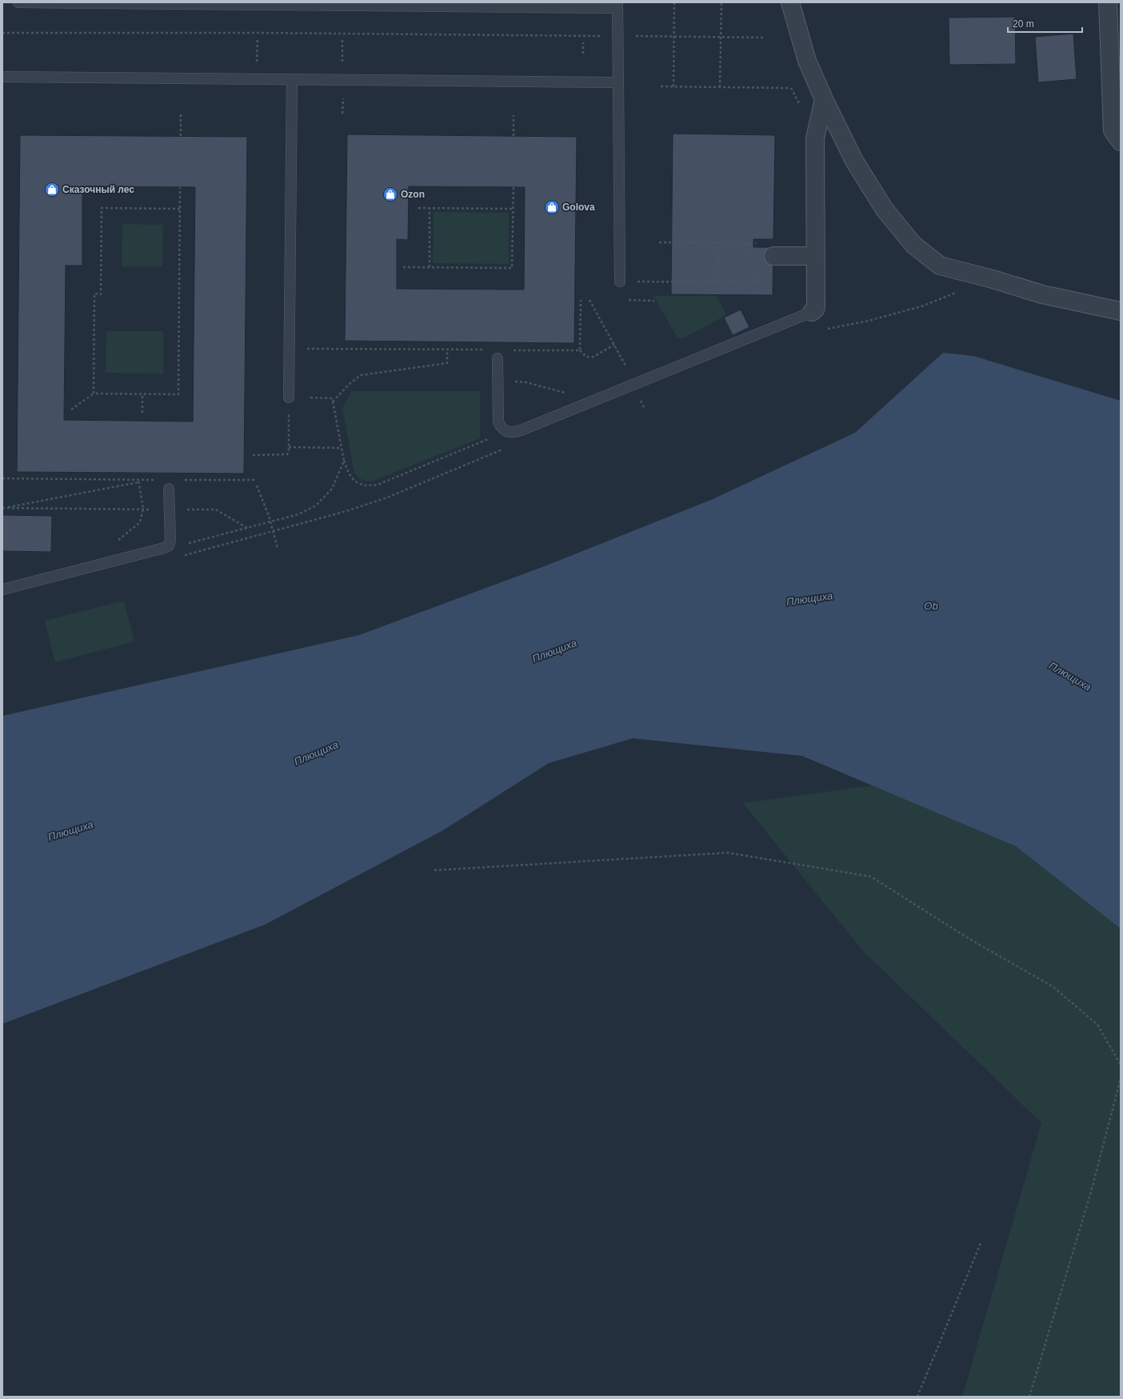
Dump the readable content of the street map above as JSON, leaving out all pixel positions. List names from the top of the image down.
{
  "water": ["Плющиха", "Ob"],
  "places": {
    "shop": ["Сказочный лес", "Ozon", "Golova"]
  },
  "scale_bar": "20 m"
}
